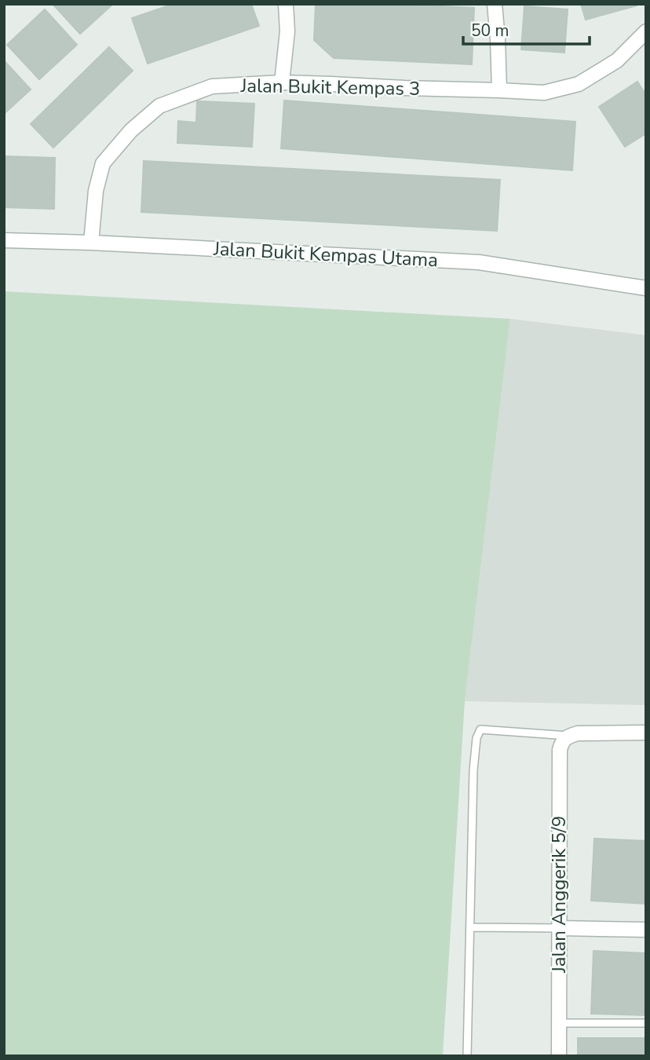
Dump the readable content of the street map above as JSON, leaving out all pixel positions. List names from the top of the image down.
{
  "streets": {
    "street": ["Jalan Bukit Kempas 3", "Jalan Bukit Kempas Utama", "Jalan Anggerik 5/9"]
  },
  "crossings": [
    ["Jalan Bukit Kempas 3", "Jalan Bukit Kempas Utama"]
  ],
  "scale_bar": "50 m"
}
